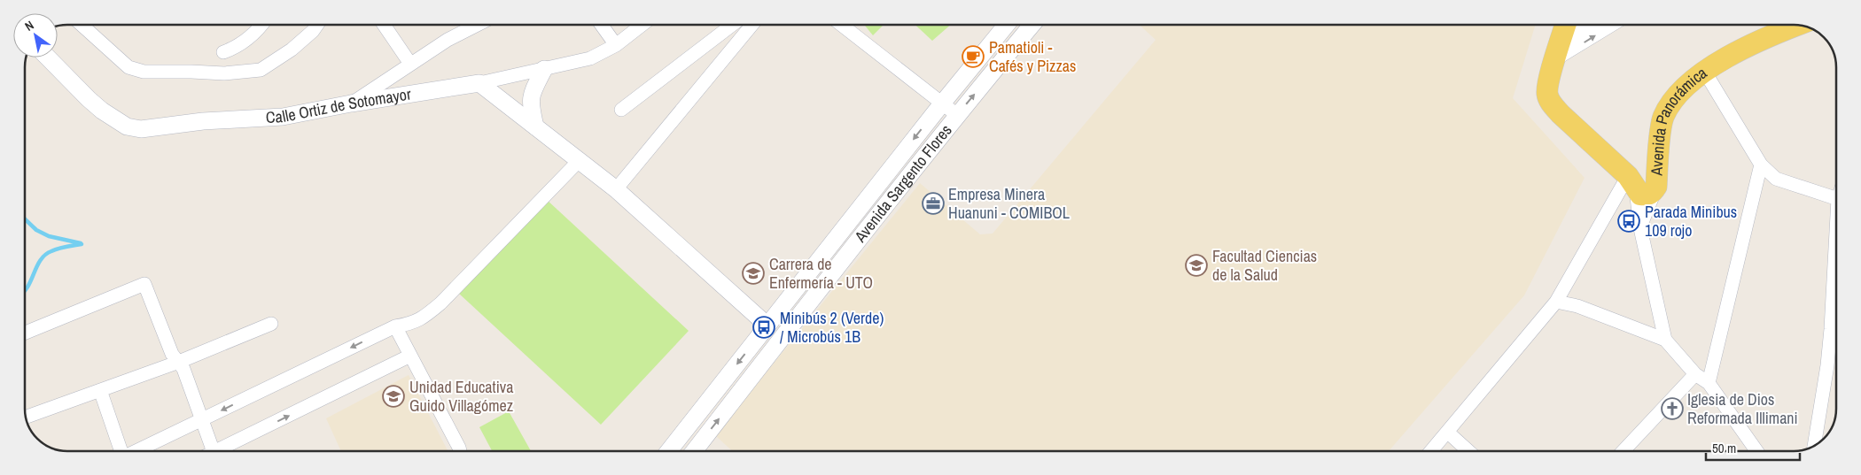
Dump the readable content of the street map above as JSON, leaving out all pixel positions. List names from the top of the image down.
{
  "streets": {
    "main road": ["Avenida Panorámica"],
    "street": ["Calle Ortiz de Sotomayor", "Avenida Sargento Flores"]
  },
  "places": {
    "cafe": ["Pamatioli - Cafés y Pizzas"],
    "office": ["Empresa Minera Huanuni - COMIBOL"],
    "bus stop": ["Parada Minibus 109 rojo", "Minibús 2 (Verde) / Microbús 1B"],
    "school or university": ["Facultad Ciencias de la Salud", "Carrera de Enfermería - UTO", "Unidad Educativa Guido Villagómez"],
    "church": ["Iglesia de Dios Reformada Illimani"]
  },
  "scale_bar": "50 m",
  "north": "top left"
}
